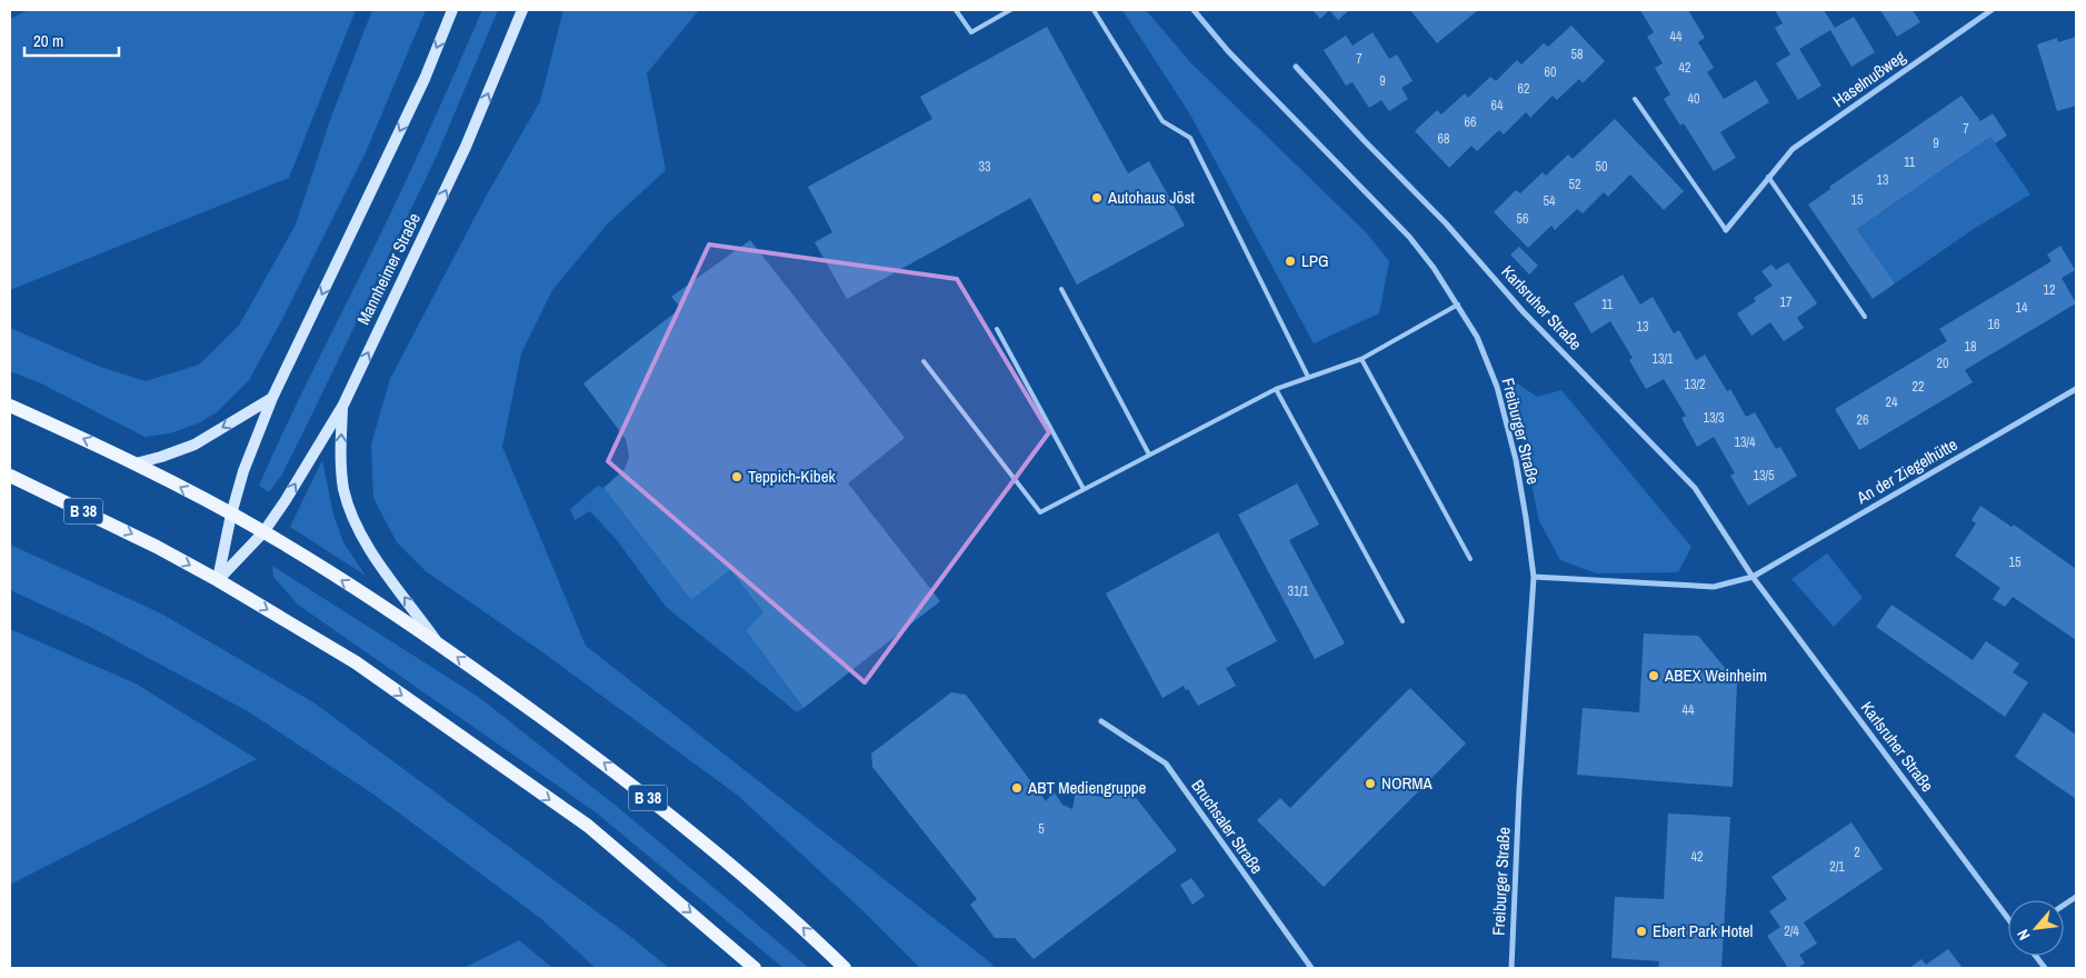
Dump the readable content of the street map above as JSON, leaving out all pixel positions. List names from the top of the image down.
{
  "streets": {
    "main road": ["Mannheimer Straße", "B 38"],
    "street": [
      "Haselnußweg",
      "Karlsruher Straße",
      "Freiburger Straße",
      "An der Ziegelhütte",
      "Bruchsaler Straße"
    ]
  },
  "crossings": [
    ["Mannheimer Straße", "B 38"],
    ["Karlsruher Straße", "An der Ziegelhütte"]
  ],
  "places": [
    "Autohaus Jöst",
    "LPG",
    "Teppich-Kibek",
    "ABEX Weinheim",
    "NORMA",
    "ABT Mediengruppe",
    "Ebert Park Hotel"
  ],
  "house_numbers": [
    "44",
    "58",
    "7",
    "42",
    "60",
    "9",
    "62",
    "40",
    "64",
    "66",
    "7",
    "68",
    "9",
    "11",
    "33",
    "50",
    "13",
    "52",
    "15",
    "54",
    "56",
    "12",
    "17",
    "11",
    "14",
    "16",
    "13",
    "18",
    "13/1",
    "20",
    "13/2",
    "22",
    "24",
    "13/3",
    "26",
    "13/4",
    "13/5",
    "15",
    "31/1",
    "44",
    "5",
    "2",
    "42",
    "2/1",
    "2/4"
  ],
  "scale_bar": "20 m",
  "north": "bottom left"
}
